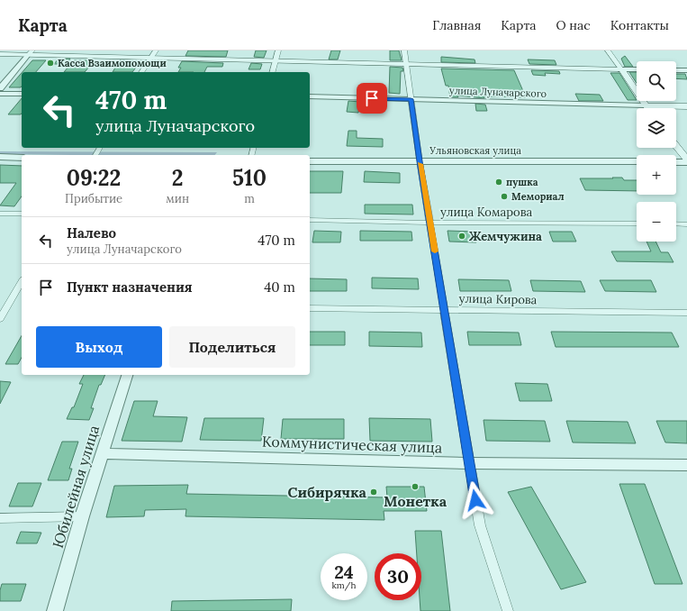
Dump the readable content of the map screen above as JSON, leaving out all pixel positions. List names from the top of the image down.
{
  "streets": {
    "main road": ["улица Луначарского"],
    "street": [
      "Ульяновская улица",
      "улица Комарова",
      "улица Кирова",
      "Коммунистическая улица",
      "Юбилейная улица"
    ]
  },
  "crossings": [
    ["Коммунистическая улица", "Юбилейная улица"]
  ],
  "places": [
    "Касса Взаимопомощи",
    "пушка",
    "Мемориал",
    "Жемчужина",
    "Монетка",
    "Сибирячка"
  ],
  "page": {
    "header": "Карта",
    "nav": [
      "Главная",
      "Карта",
      "О нас",
      "Контакты"
    ],
    "map_buttons": ["+", "−"],
    "turn": ["470 m", "улица Луначарского"],
    "eta": [
      "09:22",
      "Прибытие",
      "2",
      "мин",
      "510",
      "m"
    ],
    "list": [
      {
        "name": "Налево",
        "note": "улица Луначарского",
        "value": "470 m"
      },
      {
        "name": "Пункт назначения",
        "value": "40 m"
      }
    ],
    "buttons": ["Выход", "Поделиться"],
    "speed": "24 km/h",
    "limit": "30"
  }
}
